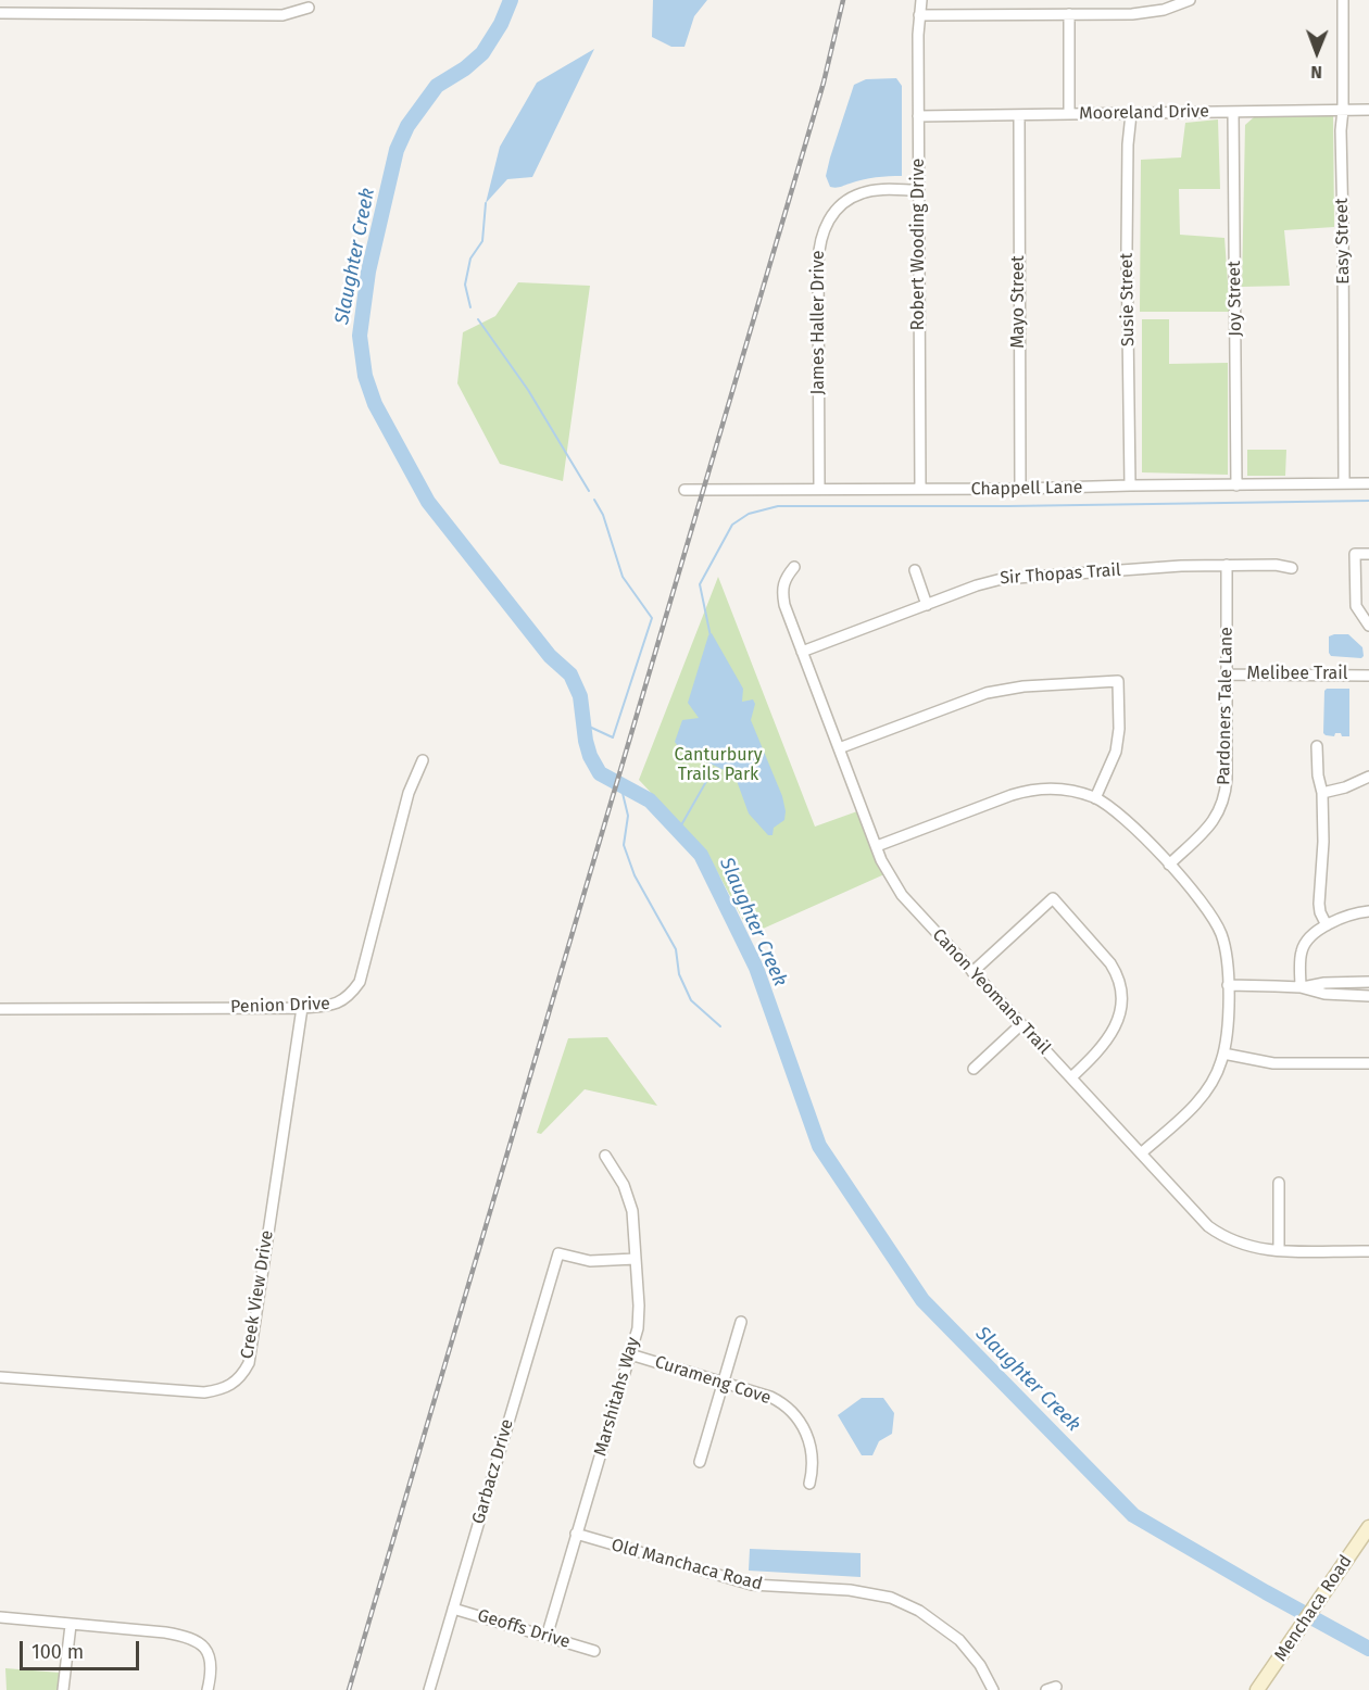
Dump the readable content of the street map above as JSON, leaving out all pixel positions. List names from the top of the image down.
{
  "streets": {
    "main road": ["Menchaca Road"],
    "street": [
      "Mooreland Drive",
      "Easy Street",
      "Robert Wooding Drive",
      "Joy Street",
      "Susie Street",
      "Mayo Street",
      "James Haller Drive",
      "Chappell Lane",
      "Sir Thopas Trail",
      "Melibee Trail",
      "Pardoners Tale Lane",
      "Canon Yeomans Trail",
      "Penion Drive",
      "Creek View Drive",
      "Curameng Cove",
      "Marshitahs Way",
      "Garbacz Drive",
      "Old Manchaca Road",
      "Geoffs Drive"
    ]
  },
  "crossings": [
    ["Mooreland Drive", "Easy Street"],
    ["Mooreland Drive", "Robert Wooding Drive"],
    ["Mooreland Drive", "Joy Street"],
    ["Mooreland Drive", "Susie Street"],
    ["Mooreland Drive", "Mayo Street"],
    ["Easy Street", "Chappell Lane"],
    ["Robert Wooding Drive", "James Haller Drive"],
    ["Robert Wooding Drive", "Chappell Lane"],
    ["Joy Street", "Chappell Lane"],
    ["Susie Street", "Chappell Lane"],
    ["Mayo Street", "Chappell Lane"],
    ["James Haller Drive", "Chappell Lane"],
    ["Sir Thopas Trail", "Pardoners Tale Lane"],
    ["Sir Thopas Trail", "Canon Yeomans Trail"],
    ["Melibee Trail", "Pardoners Tale Lane"],
    ["Penion Drive", "Creek View Drive"],
    ["Curameng Cove", "Marshitahs Way"],
    ["Marshitahs Way", "Garbacz Drive"],
    ["Marshitahs Way", "Old Manchaca Road"],
    ["Marshitahs Way", "Geoffs Drive"],
    ["Garbacz Drive", "Geoffs Drive"]
  ],
  "water": ["Slaughter Creek"],
  "parks": ["Canturbury Trails Park"],
  "scale_bar": "100 m",
  "north": "bottom"
}
